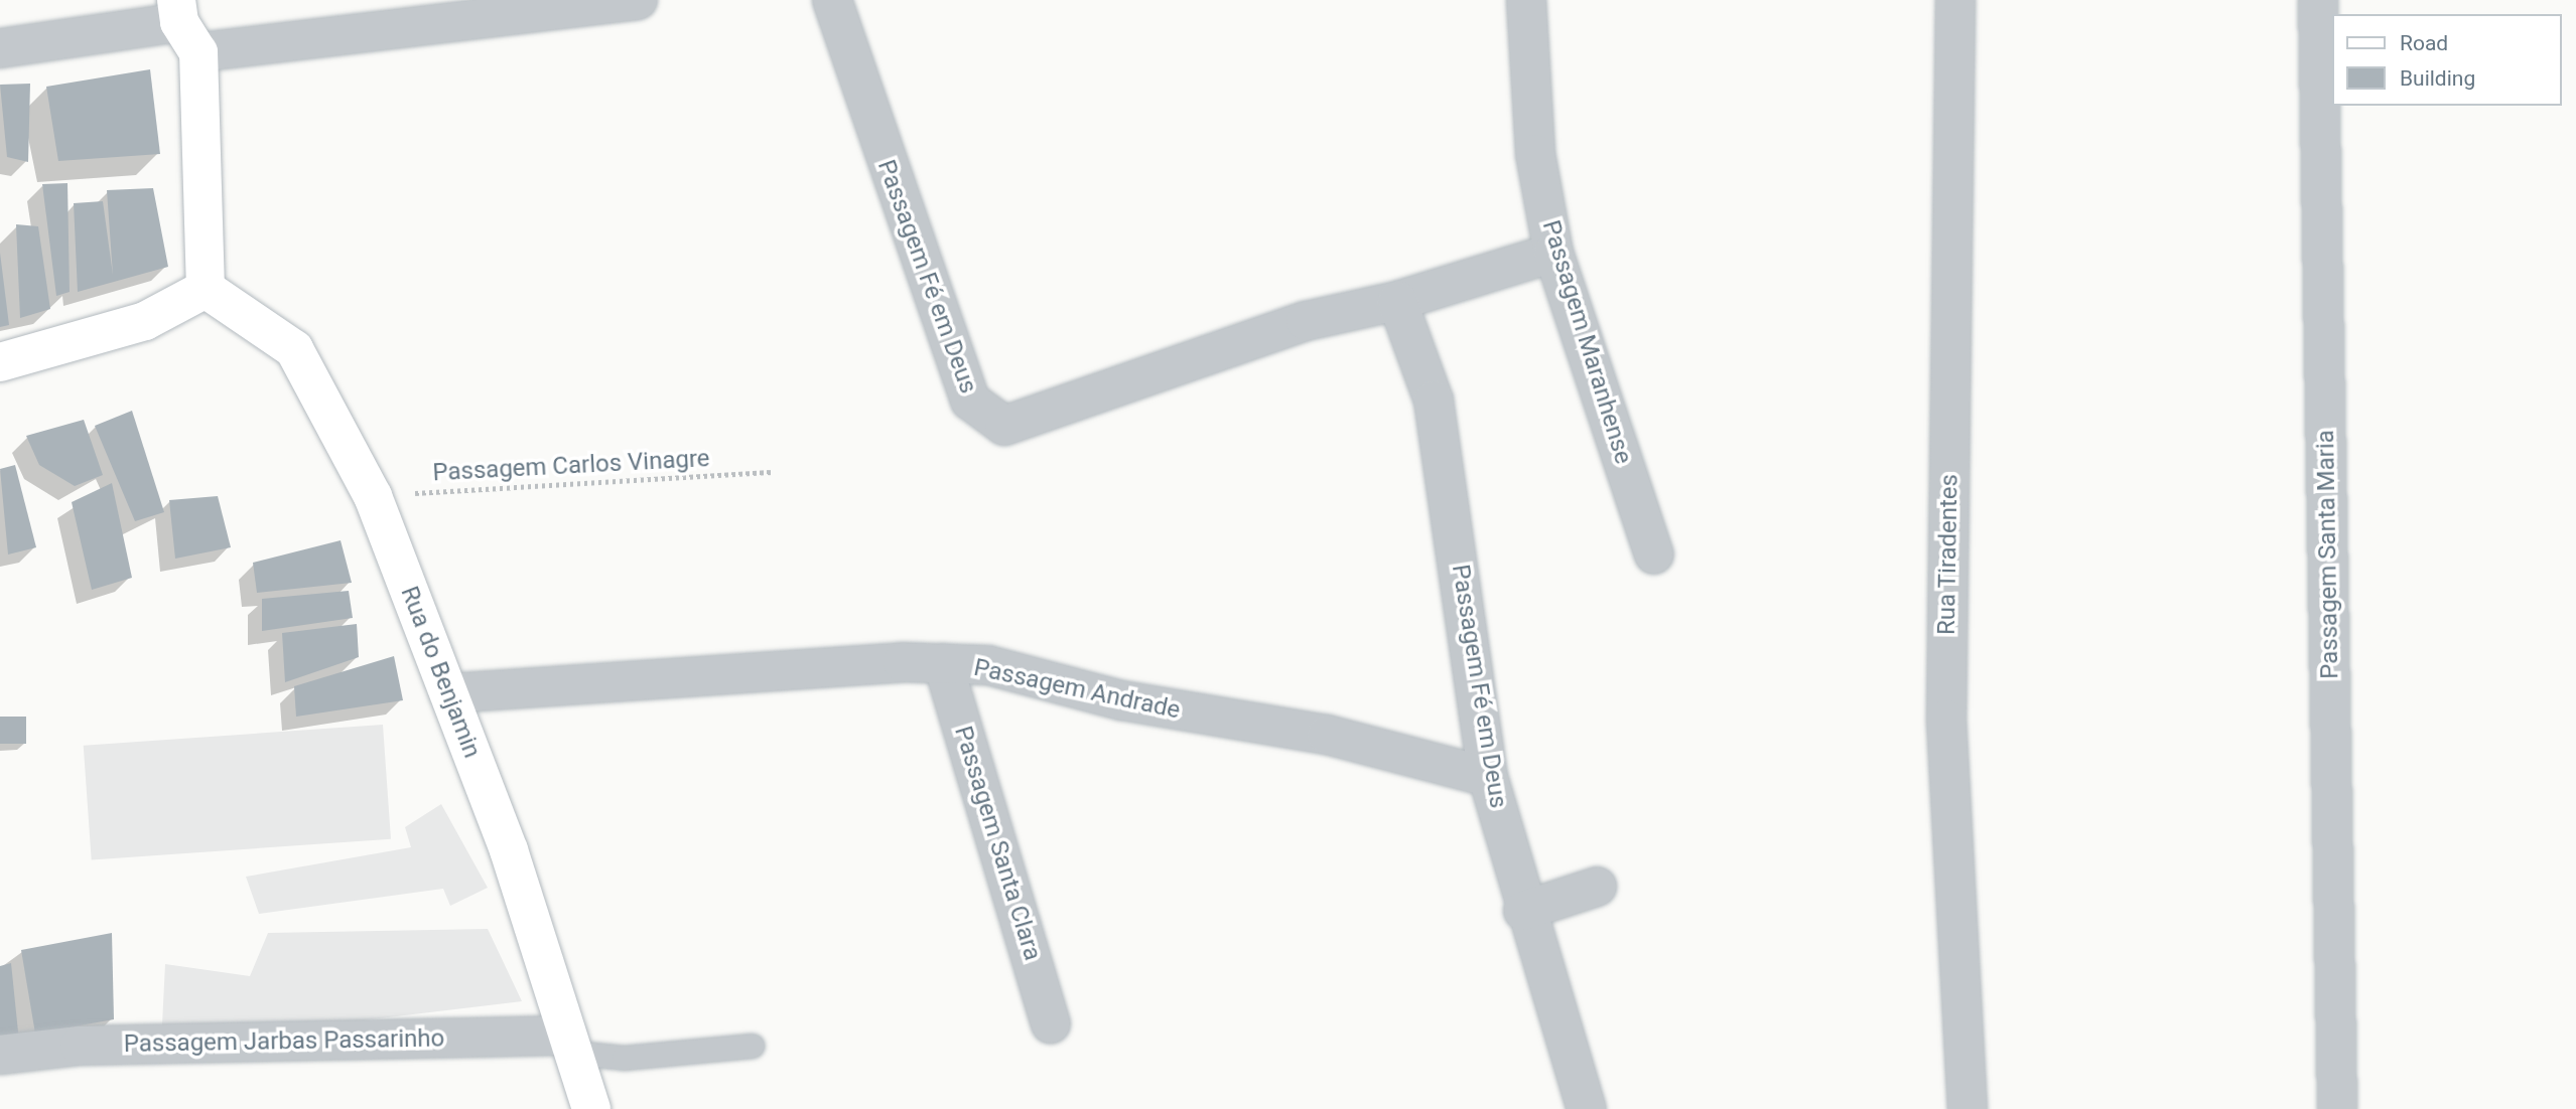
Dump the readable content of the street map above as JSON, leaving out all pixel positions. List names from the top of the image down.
{
  "streets": {
    "main road": ["Rua do Benjamin"],
    "street": [
      "Passagem Fé em Deus",
      "Passagem Maranhense",
      "Rua Tiradentes",
      "Passagem Santa Maria",
      "Passagem Andrade",
      "Passagem Santa Clara",
      "Passagem Jarbas Passarinho"
    ],
    "path": ["Passagem Carlos Vinagre"]
  },
  "crossings": [
    ["Passagem Fé em Deus", "Passagem Maranhense"],
    ["Passagem Fé em Deus", "Passagem Andrade"],
    ["Passagem Carlos Vinagre", "Rua do Benjamin"],
    ["Rua do Benjamin", "Passagem Andrade"],
    ["Rua do Benjamin", "Passagem Jarbas Passarinho"],
    ["Passagem Andrade", "Passagem Santa Clara"]
  ],
  "legend": ["Road", "Building"]
}
